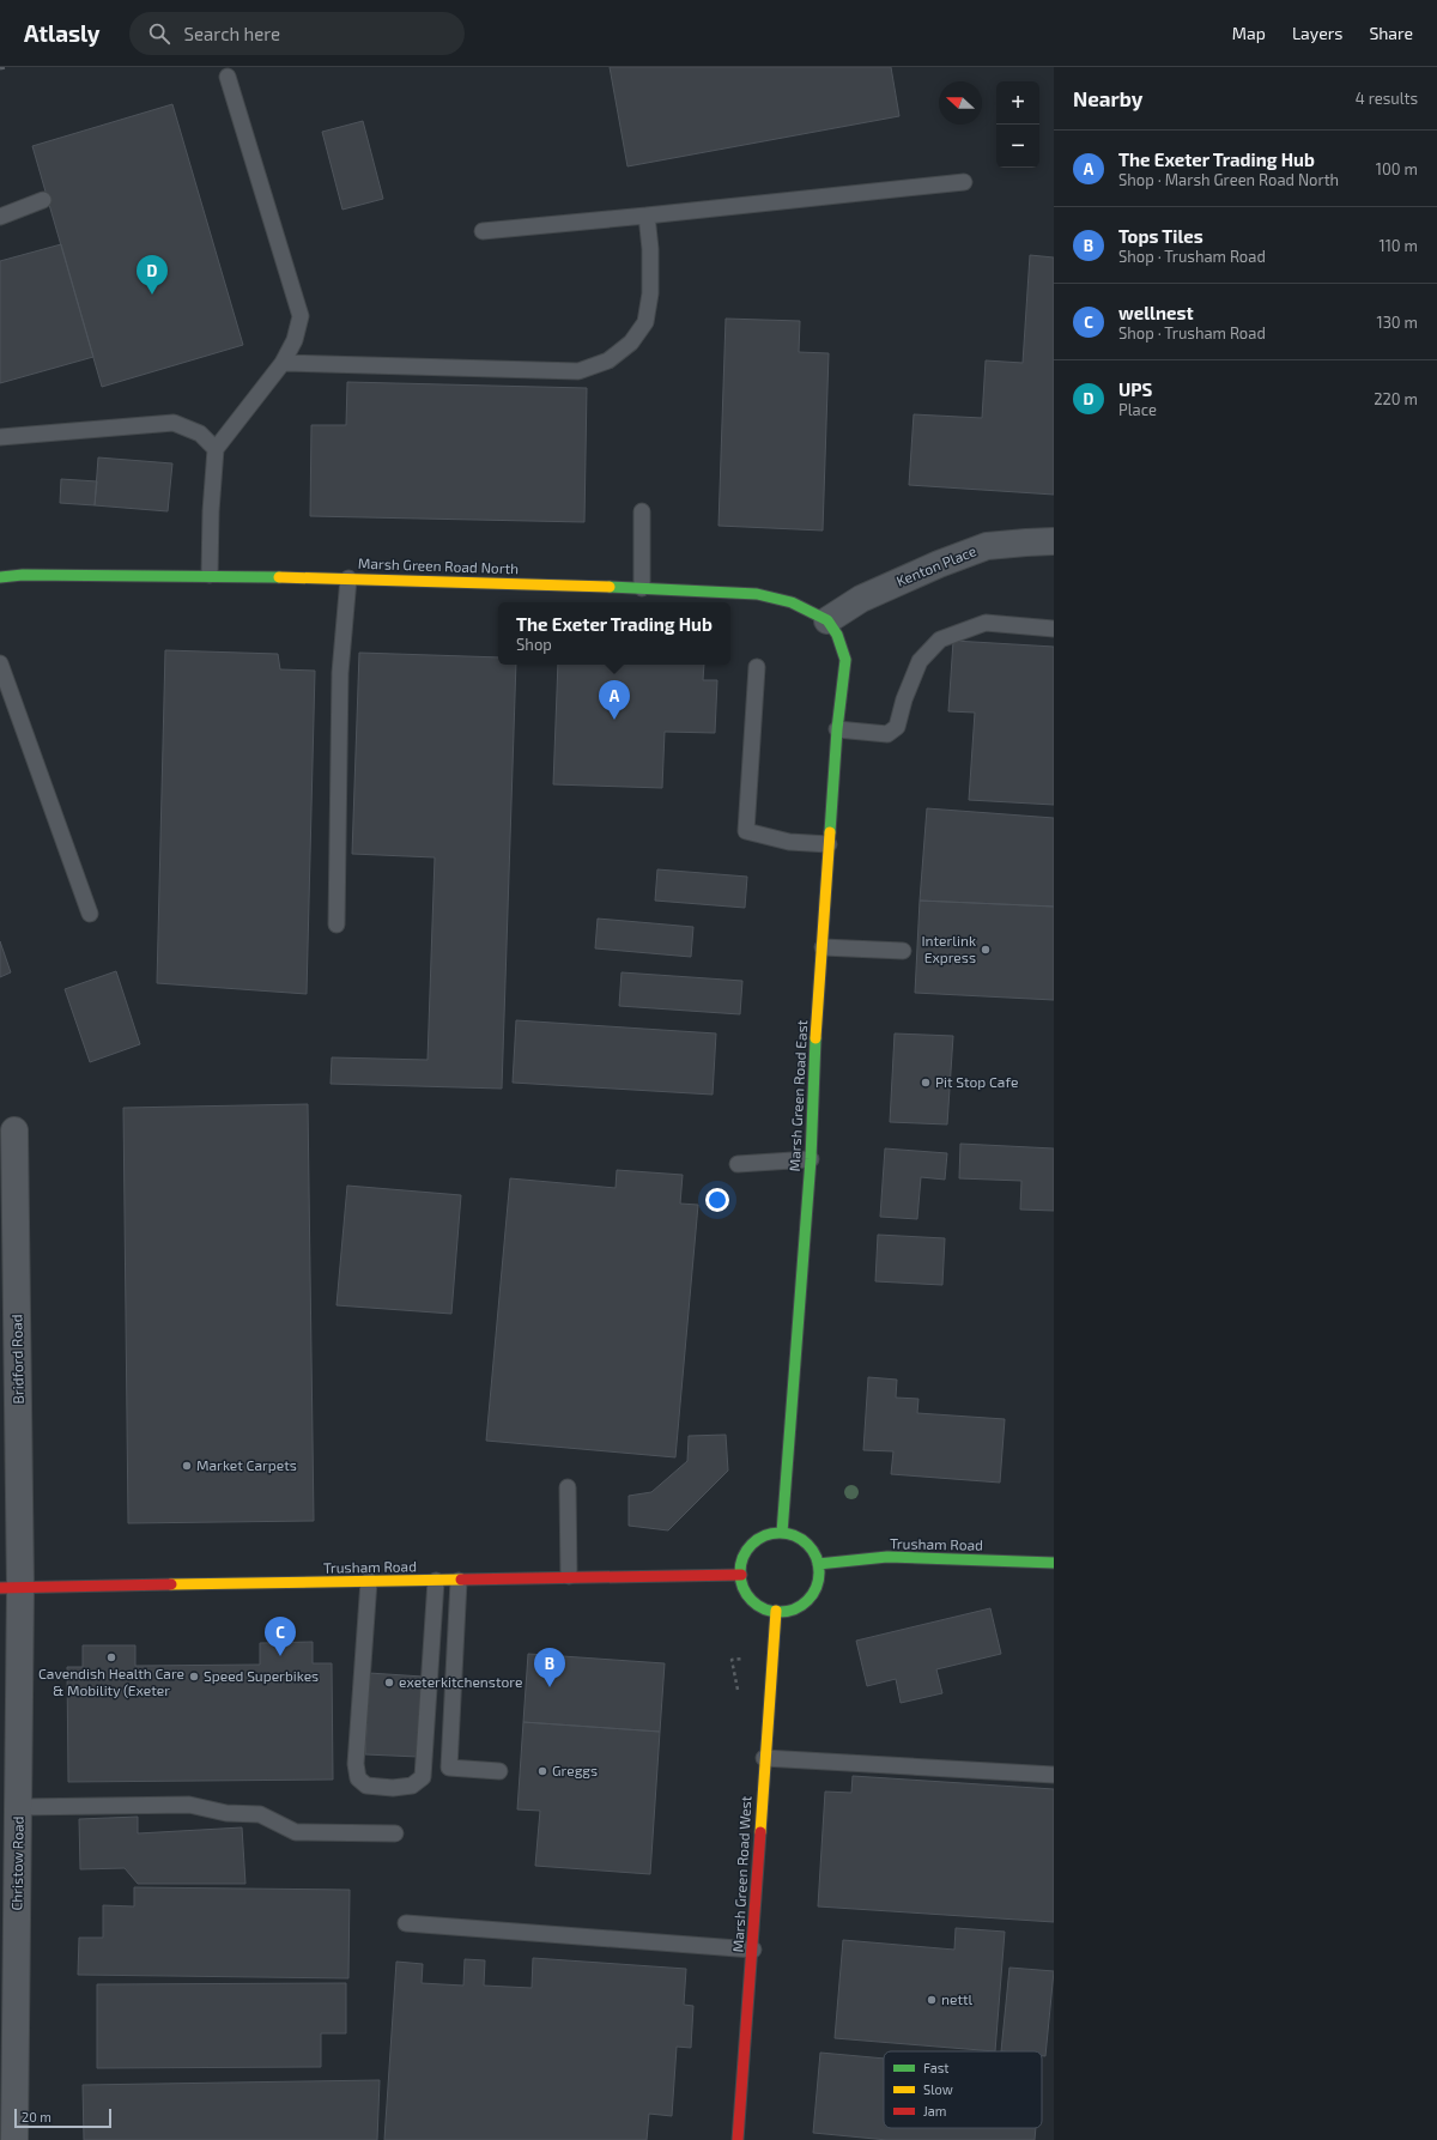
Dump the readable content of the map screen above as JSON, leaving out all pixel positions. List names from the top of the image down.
{
  "streets": {
    "street": [
      "Marsh Green Road North",
      "Kenton Place",
      "Marsh Green Road East",
      "Bridford Road",
      "Trusham Road",
      "Christow Road",
      "Marsh Green Road West"
    ]
  },
  "crossings": [
    ["Marsh Green Road North", "Kenton Place"],
    ["Marsh Green Road North", "Marsh Green Road East"],
    ["Kenton Place", "Marsh Green Road East"],
    ["Marsh Green Road East", "Trusham Road"],
    ["Marsh Green Road East", "Marsh Green Road West"],
    ["Bridford Road", "Trusham Road"],
    ["Bridford Road", "Christow Road"],
    ["Trusham Road", "Christow Road"],
    ["Trusham Road", "Marsh Green Road West"]
  ],
  "places": [
    "Interlink Express",
    "Pit Stop Cafe",
    "Market Carpets",
    "Cavendish Health Care & Mobility (Exeter",
    "Speed Superbikes",
    "exeterkitchenstore",
    "Greggs",
    "nettl"
  ],
  "legend": ["Fast", "Slow", "Jam"],
  "scale_bar": "20 m",
  "north": "left",
  "page": {
    "header": "Atlasly",
    "search": "Search here",
    "nav": ["Map", "Layers", "Share"],
    "heading": ["Nearby", "4 results"],
    "map_buttons": ["+", "−"],
    "list": [
      {
        "mark": "A",
        "name": "The Exeter Trading Hub",
        "note": "Shop · Marsh Green Road North",
        "value": "100 m"
      },
      {
        "mark": "B",
        "name": "Tops Tiles",
        "note": "Shop · Trusham Road",
        "value": "110 m"
      },
      {
        "mark": "C",
        "name": "wellnest",
        "note": "Shop · Trusham Road",
        "value": "130 m"
      },
      {
        "mark": "D",
        "name": "UPS",
        "note": "Place",
        "value": "220 m"
      }
    ],
    "pins": [
      "D",
      "A",
      "C",
      "B"
    ],
    "popup": ["The Exeter Trading Hub", "Shop"],
    "scale": "20 m"
  }
}
